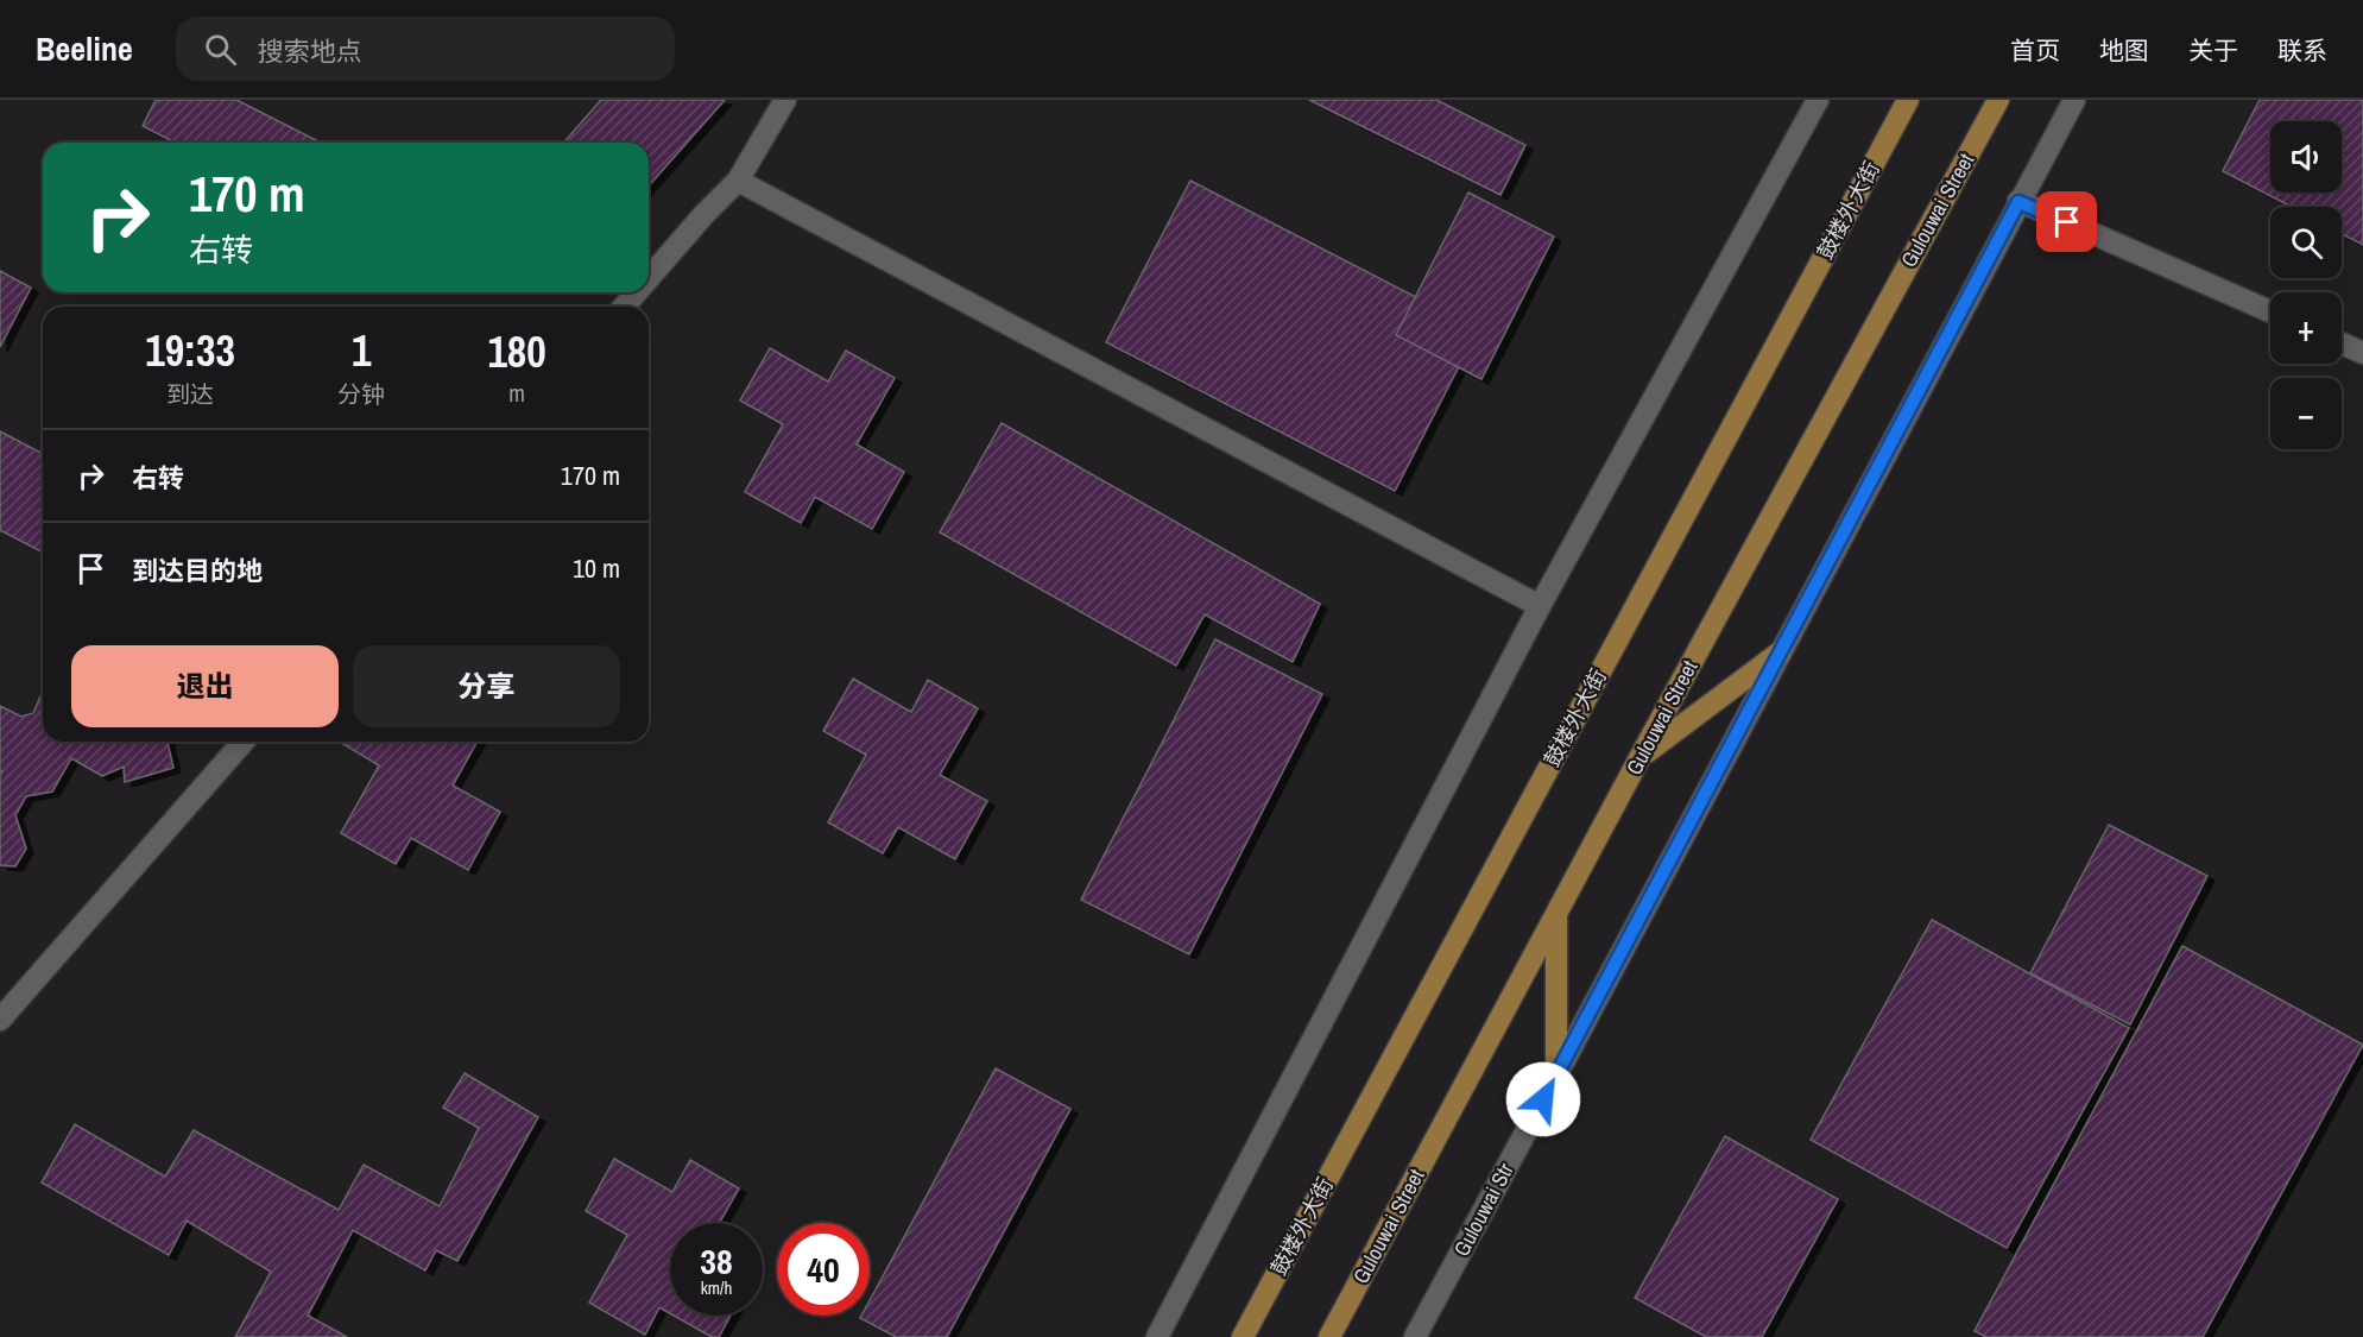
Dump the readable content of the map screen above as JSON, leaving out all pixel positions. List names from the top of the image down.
{
  "streets": {
    "main road": ["鼓楼外大街", "Gulouwai Street"],
    "street": ["Gulouwai Str"]
  },
  "page": {
    "header": "Beeline",
    "search": "搜索地点",
    "nav": [
      "首页",
      "地图",
      "关于",
      "联系"
    ],
    "map_buttons": ["+", "−"],
    "turn": ["170 m", "右转"],
    "eta": [
      "19:33",
      "到达",
      "1",
      "分钟",
      "180",
      "m"
    ],
    "list": [
      {
        "name": "右转",
        "value": "170 m"
      },
      {
        "name": "到达目的地",
        "value": "10 m"
      }
    ],
    "buttons": ["退出", "分享"],
    "speed": "38 km/h",
    "limit": "40"
  }
}
